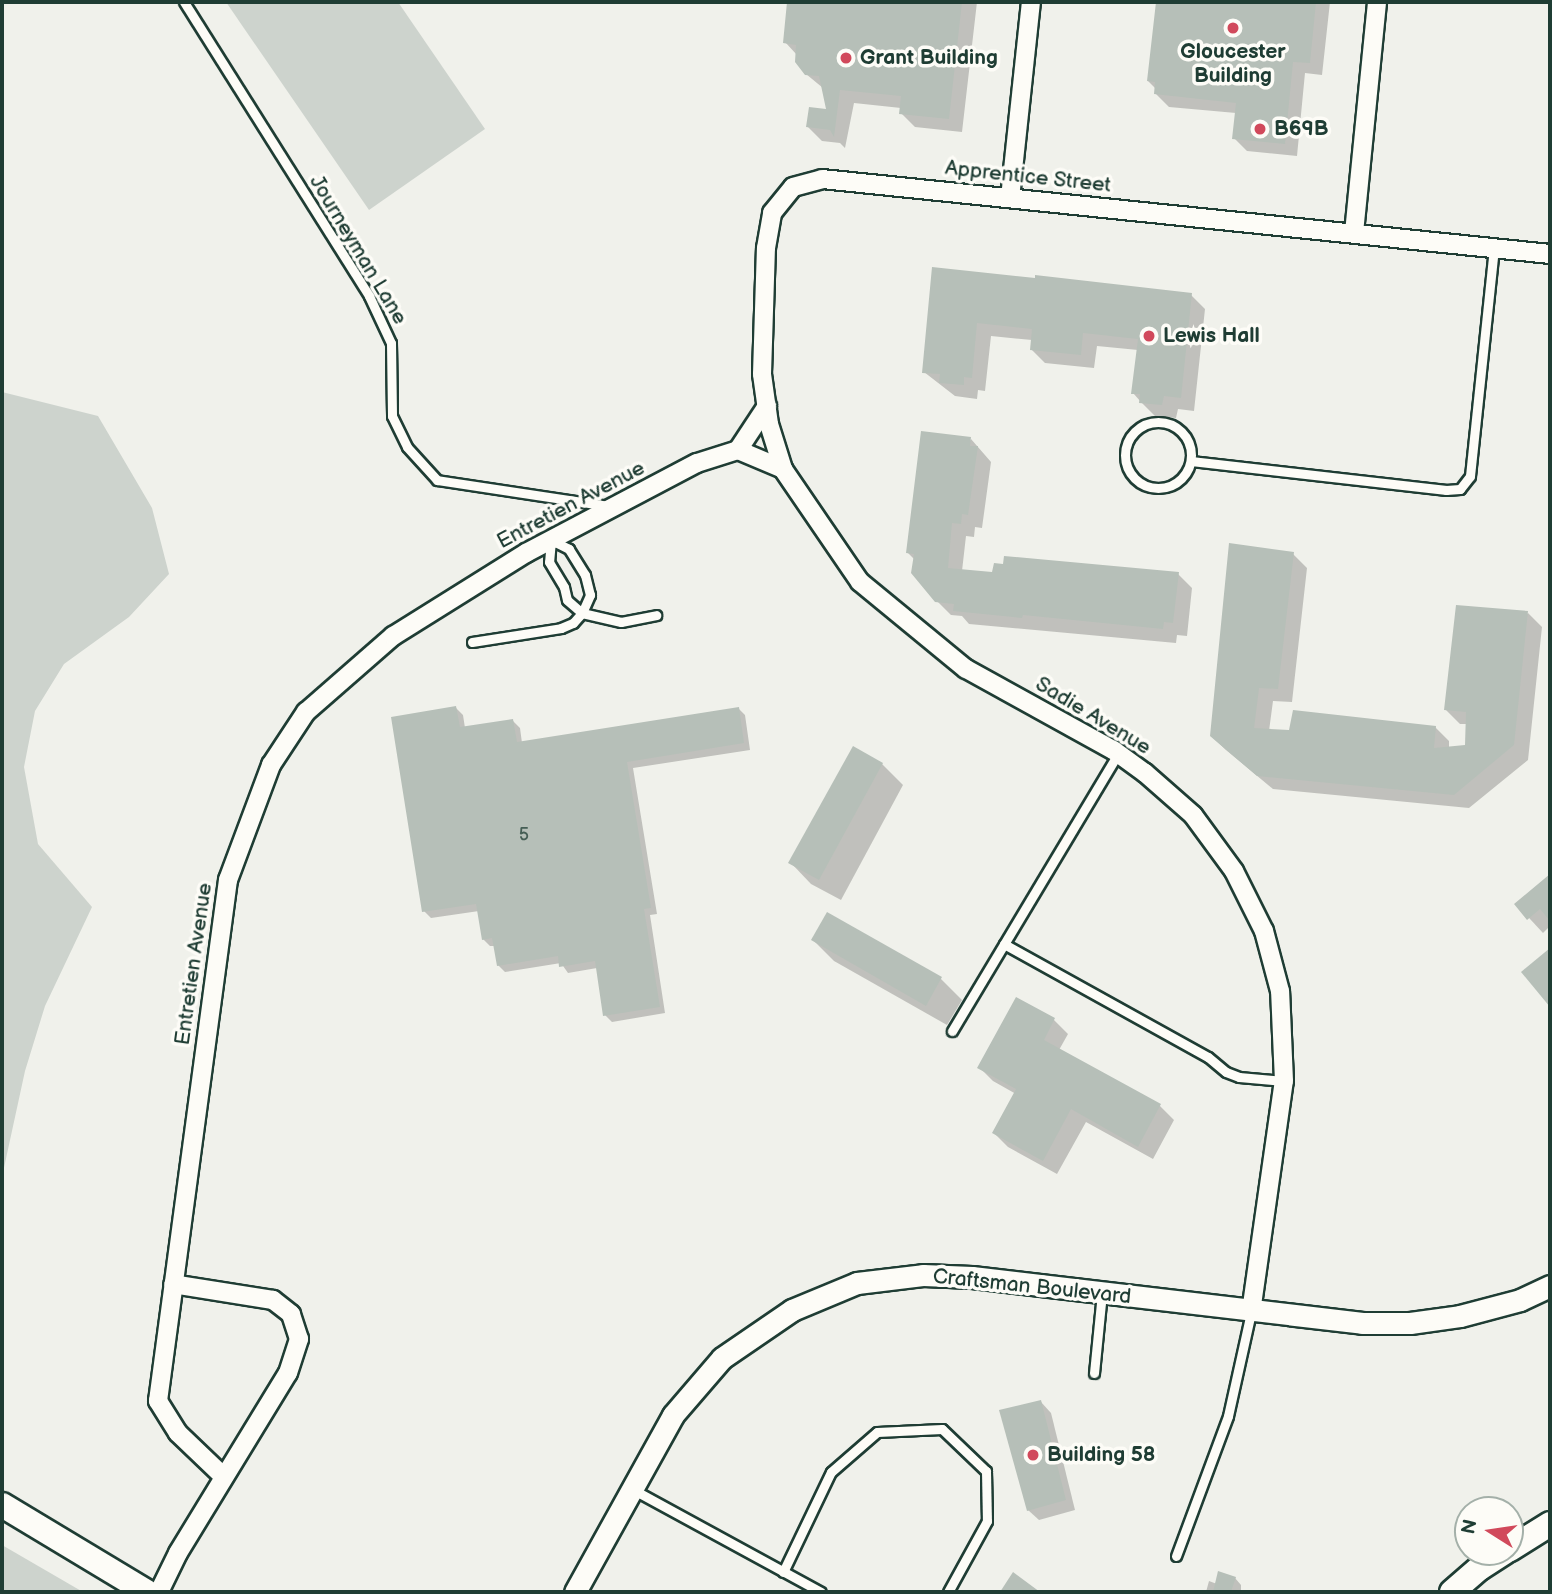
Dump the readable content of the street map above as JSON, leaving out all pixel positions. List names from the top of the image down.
{
  "streets": {
    "street": [
      "Apprentice Street",
      "Entretien Avenue",
      "Sadie Avenue",
      "Craftsman Boulevard"
    ],
    "lane": ["Journeyman Lane"]
  },
  "crossings": [
    ["Apprentice Street", "Sadie Avenue"],
    ["Journeyman Lane", "Entretien Avenue"],
    ["Sadie Avenue", "Craftsman Boulevard"]
  ],
  "places": [
    "Gloucester Building",
    "Grant Building",
    "B69B",
    "Lewis Hall",
    "Building 58"
  ],
  "house_numbers": ["5"],
  "north": "left"
}
